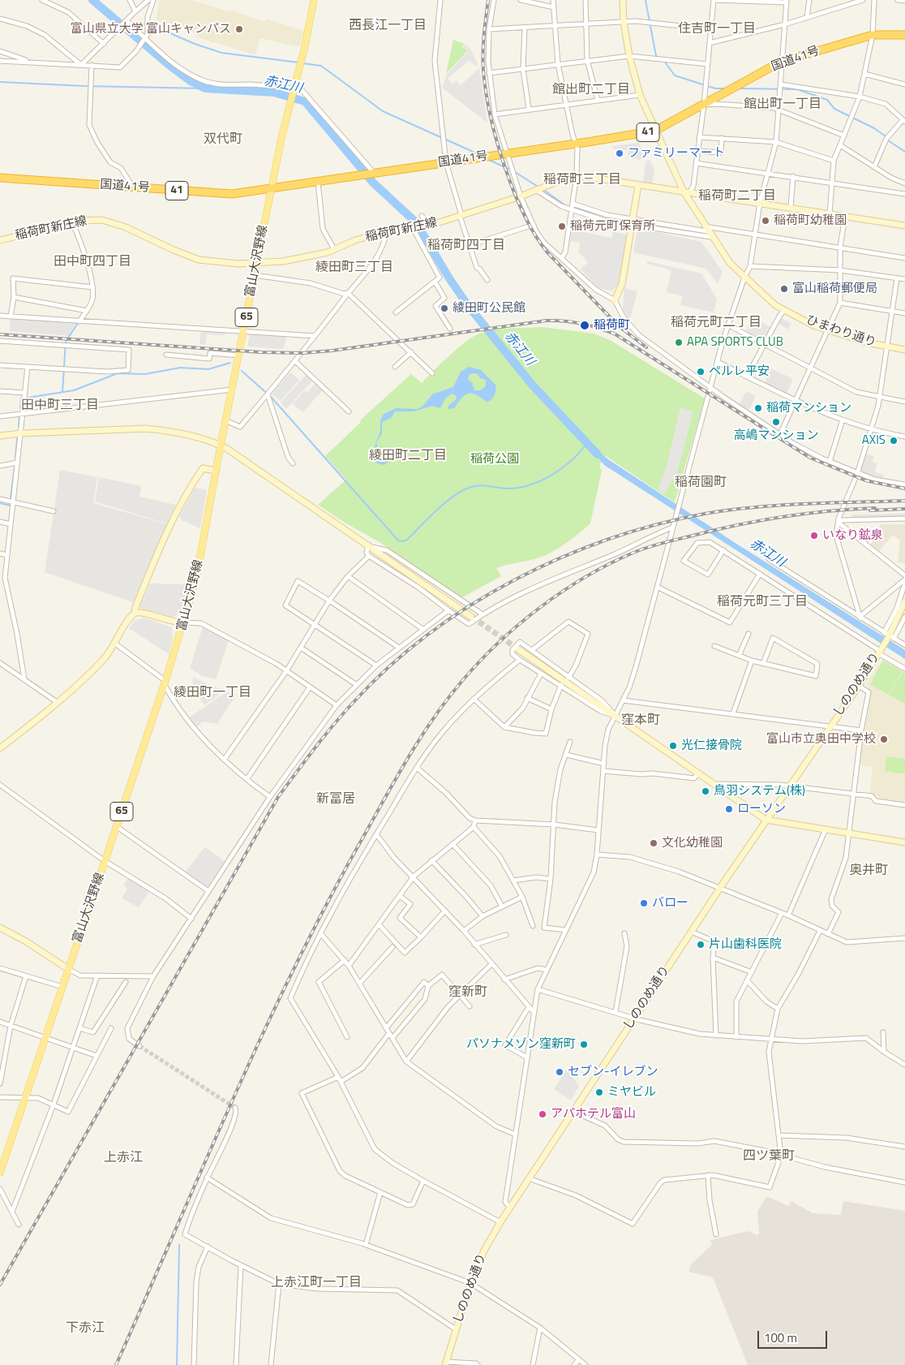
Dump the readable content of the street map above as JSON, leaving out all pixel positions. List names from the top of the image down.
{
  "streets": {
    "highway": ["国道41号", "41"],
    "main road": ["富山大沢野線", "65"],
    "street": ["稲荷町新庄線", "ひまわり通り", "しののめ通り"]
  },
  "crossings": [
    ["国道41号", "富山大沢野線"],
    ["国道41号", "ひまわり通り"],
    ["稲荷町新庄線", "富山大沢野線"],
    ["稲荷町新庄線", "ひまわり通り"]
  ],
  "districts": [
    "西長江一丁目",
    "住吉町一丁目",
    "館出町二丁目",
    "館出町一丁目",
    "双代町",
    "稲荷町三丁目",
    "稲荷町二丁目",
    "稲荷町四丁目",
    "田中町四丁目",
    "綾田町三丁目",
    "稲荷元町二丁目",
    "田中町三丁目",
    "綾田町二丁目",
    "稲荷園町",
    "稲荷元町三丁目",
    "綾田町一丁目",
    "窪本町",
    "新冨居",
    "奥井町",
    "窪新町",
    "四ツ葉町",
    "上赤江",
    "上赤江町一丁目",
    "下赤江"
  ],
  "water": ["赤江川"],
  "parks": ["稲荷公園"],
  "places": [
    "富山県立大学 富山キャンパス",
    "ファミリーマート",
    "稲荷町幼稚園",
    "稲荷元町保育所",
    "富山稲荷郵便局",
    "綾田町公民館",
    "稲荷町",
    "APA SPORTS CLUB",
    "ペルレ平安",
    "稲荷マンション",
    "高嶋マンション",
    "AXIS",
    "いなり鉱泉",
    "富山市立奥田中学校",
    "光仁接骨院",
    "鳥羽システム(株)",
    "ローソン",
    "文化幼稚園",
    "バロー",
    "片山歯科医院",
    "パソナメゾン窪新町",
    "セブン-イレブン",
    "ミヤビル",
    "アパホテル富山"
  ],
  "scale_bar": "100 m"
}
